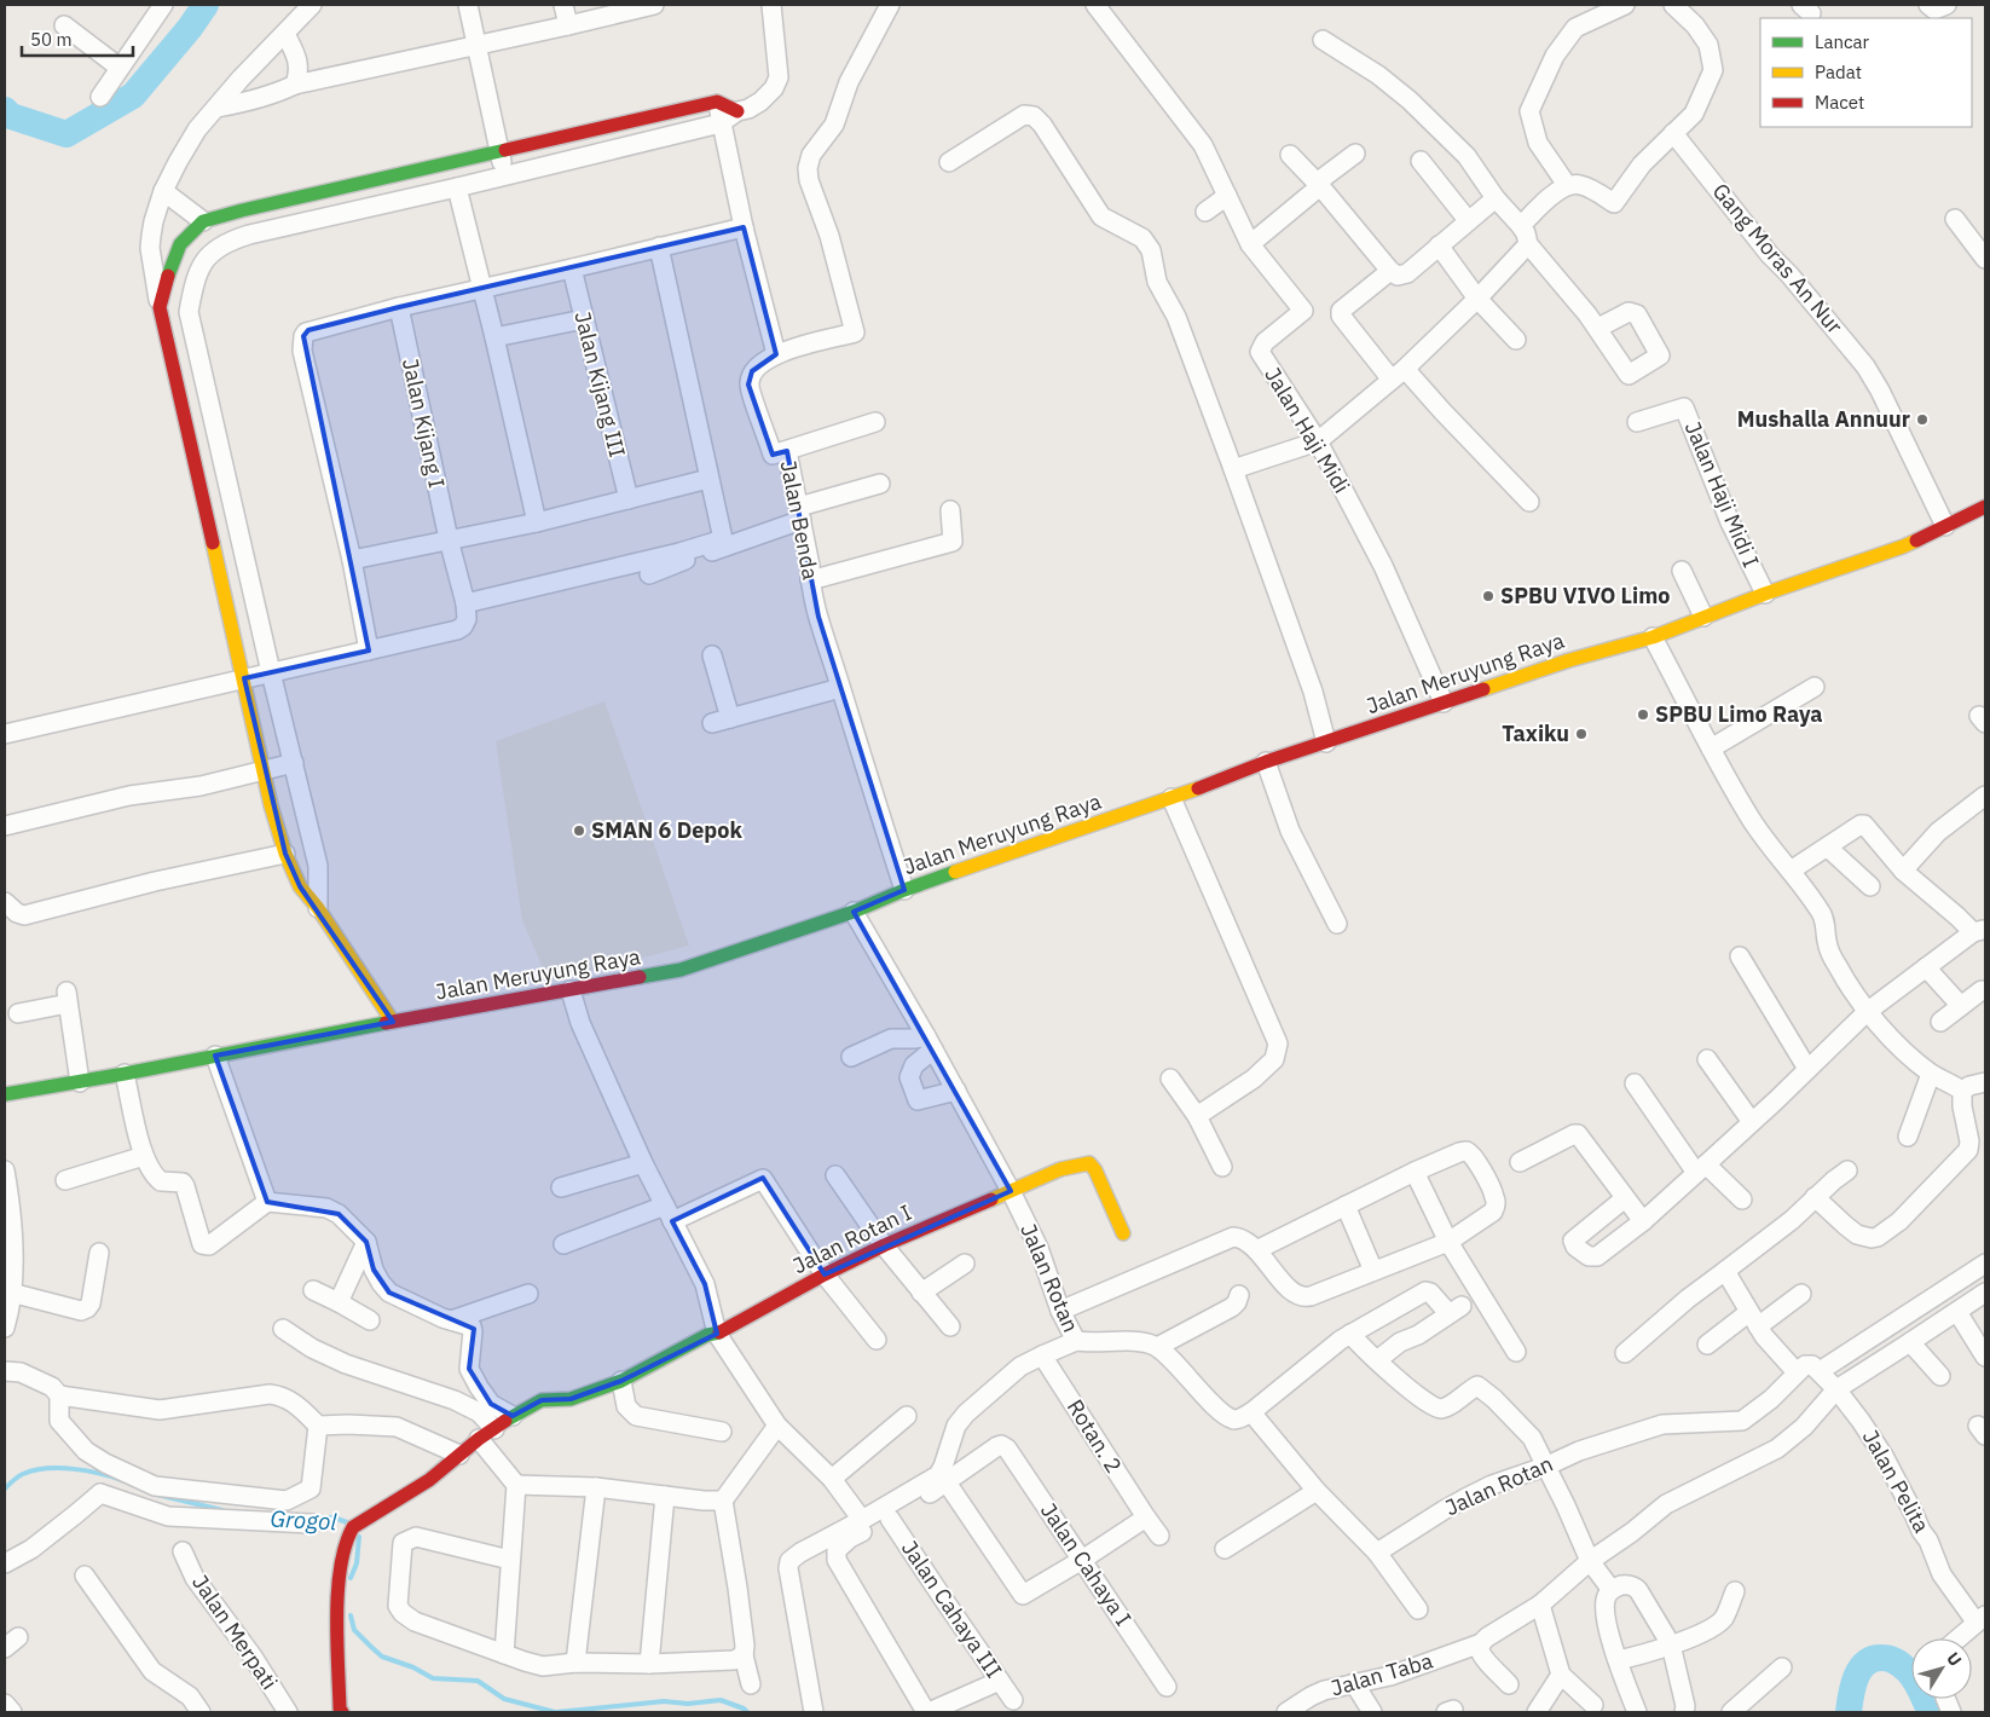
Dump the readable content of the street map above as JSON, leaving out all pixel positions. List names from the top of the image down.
{
  "streets": {
    "street": [
      "Gang Moras An Nur",
      "Jalan Kijang III",
      "Jalan Kijang I",
      "Jalan Haji Midi",
      "Jalan Haji Midi I",
      "Jalan Benda",
      "Jalan Meruyung Raya",
      "Jalan Rotan I",
      "Jalan Rotan",
      "Rotan. 2",
      "Jalan Pelita",
      "Jalan Cahaya I",
      "Jalan Cahaya III",
      "Jalan Merpati",
      "Jalan Taba"
    ]
  },
  "crossings": [
    ["Gang Moras An Nur", "Jalan Meruyung Raya"],
    ["Jalan Haji Midi", "Jalan Meruyung Raya"],
    ["Jalan Haji Midi I", "Jalan Meruyung Raya"],
    ["Jalan Benda", "Jalan Meruyung Raya"],
    ["Jalan Meruyung Raya", "Jalan Rotan"],
    ["Jalan Rotan I", "Jalan Rotan"],
    ["Jalan Rotan", "Rotan. 2"],
    ["Jalan Pelita", "Jalan Taba"]
  ],
  "water": ["Grogol"],
  "places": [
    "Mushalla Annuur",
    "SPBU VIVO Limo",
    "SPBU Limo Raya",
    "Taxiku",
    "SMAN 6 Depok"
  ],
  "legend": ["Lancar", "Padat", "Macet"],
  "scale_bar": "50 m",
  "north": "top right"
}
